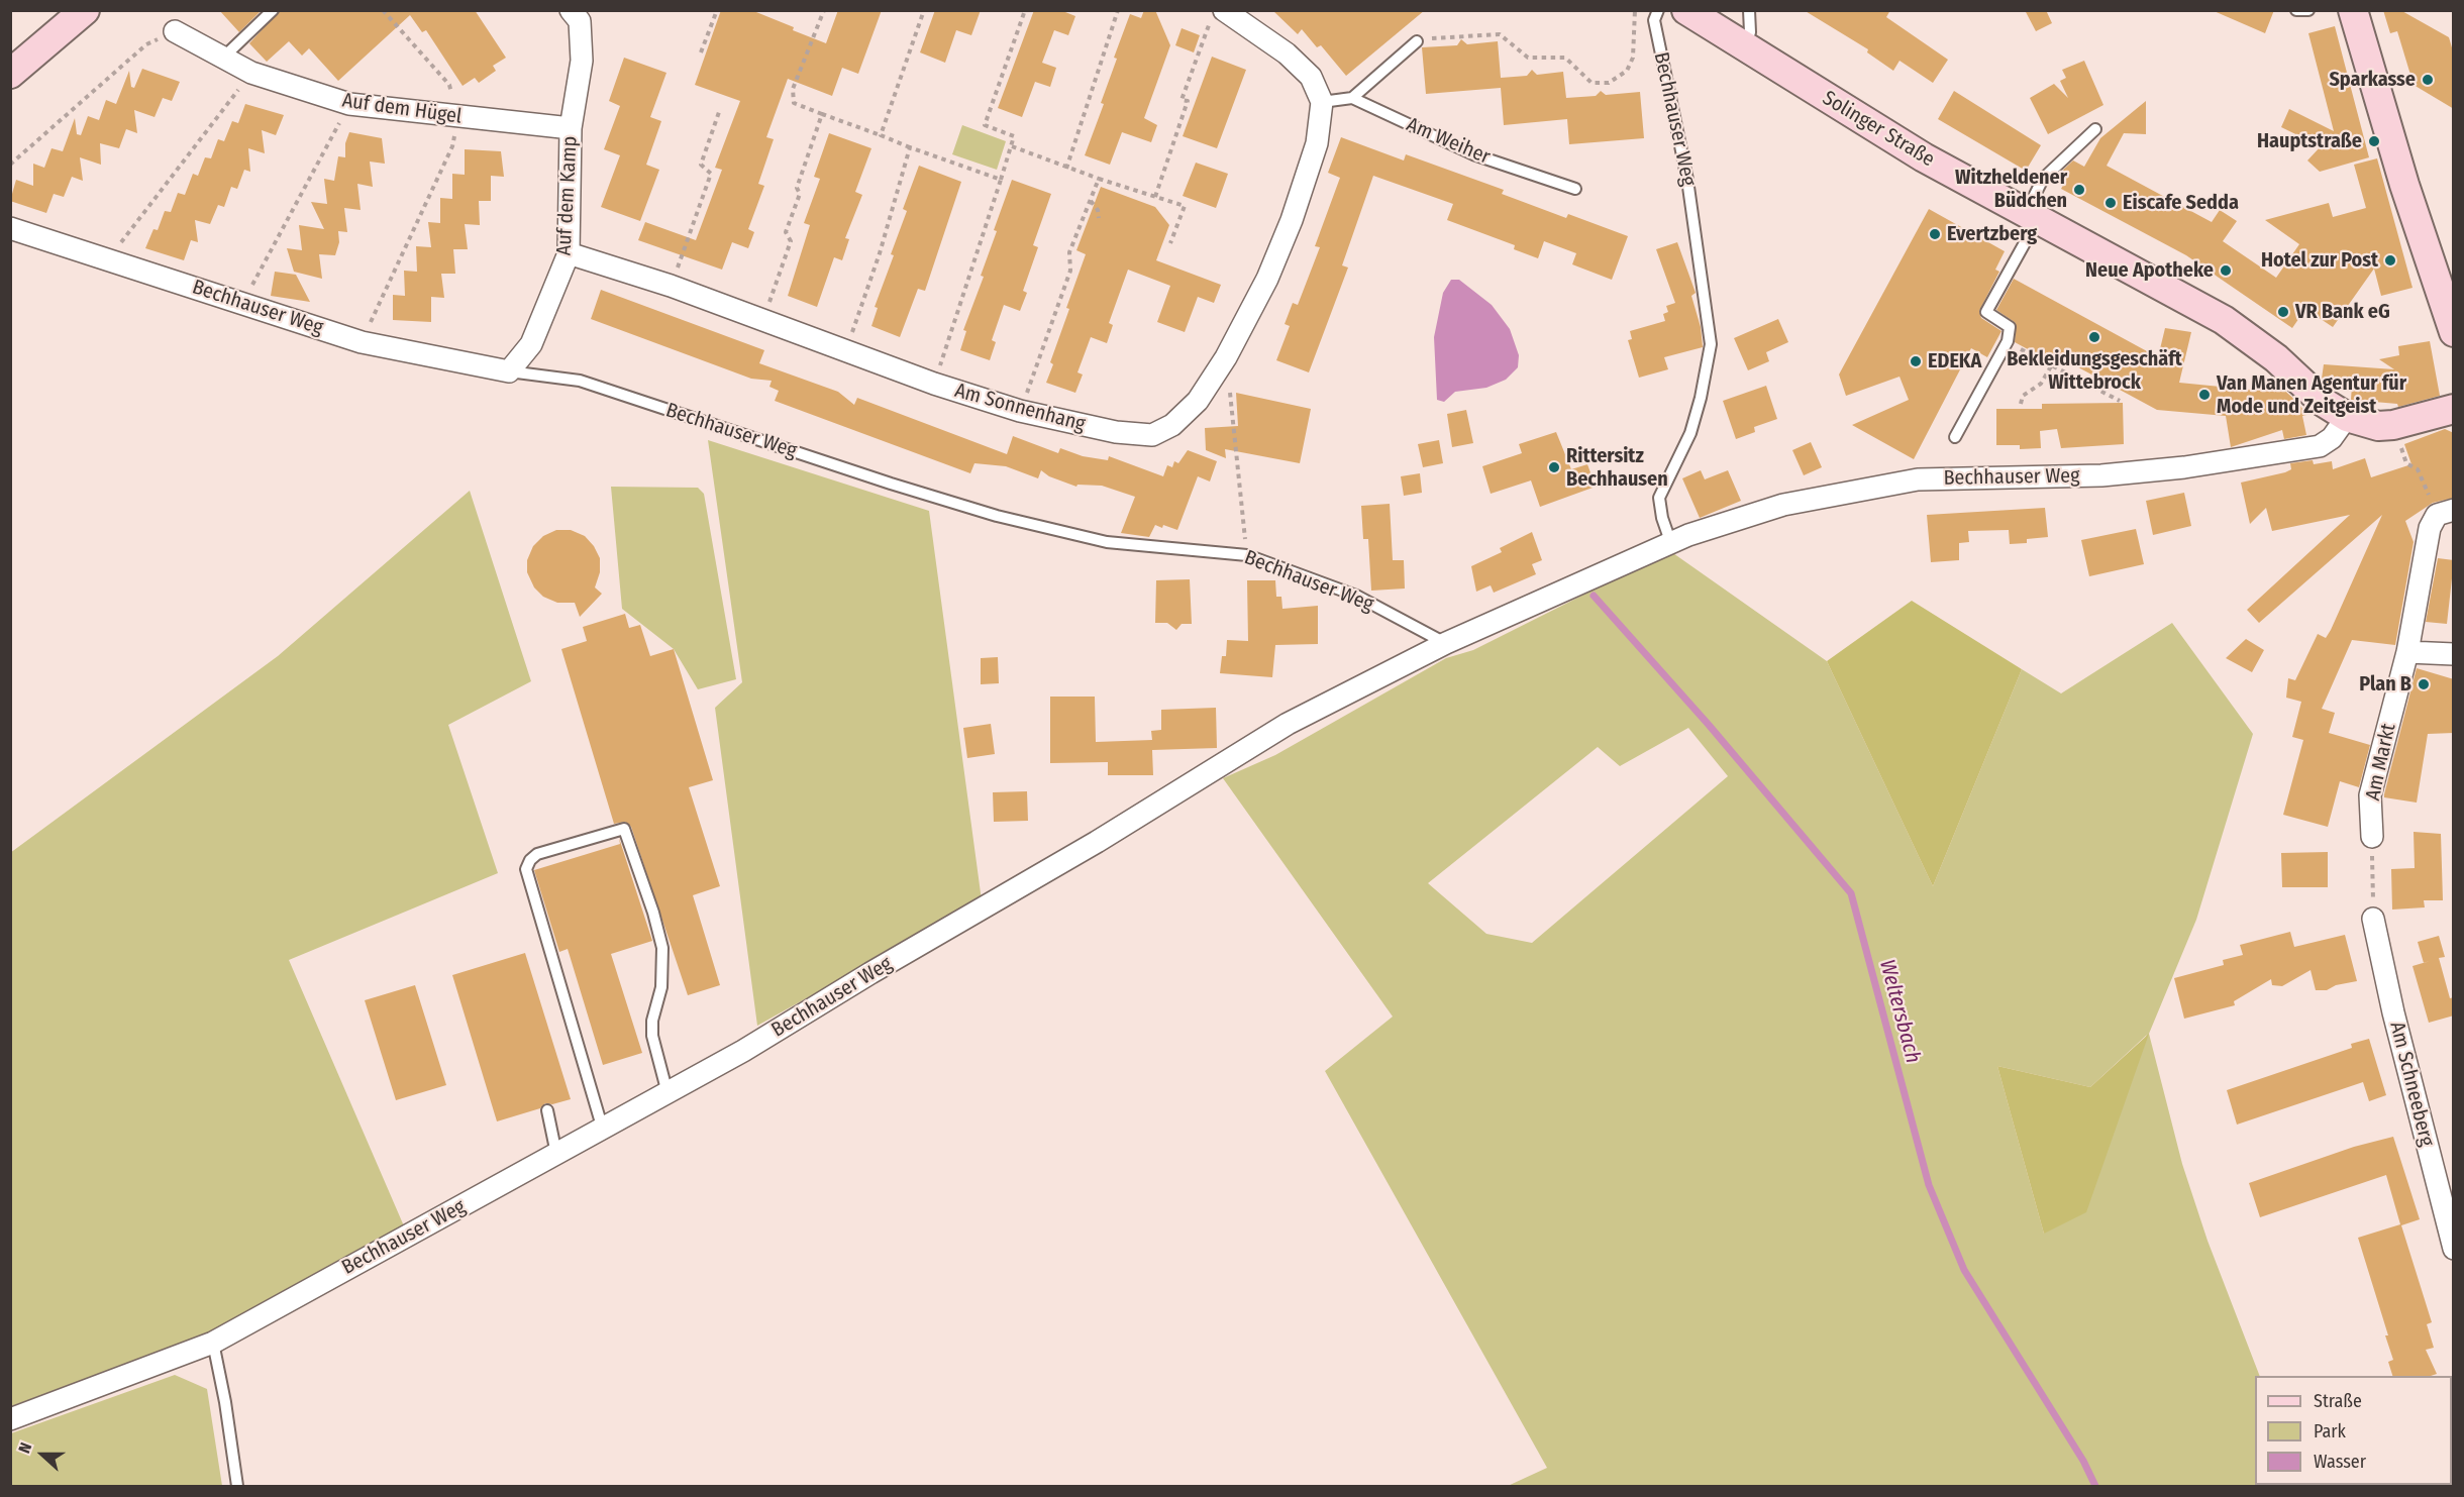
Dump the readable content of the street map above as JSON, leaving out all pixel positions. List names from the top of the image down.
{
  "streets": {
    "main road": ["Solinger Straße"],
    "street": [
      "Auf dem Hügel",
      "Bechhauser Weg",
      "Auf dem Kamp",
      "Am Sonnenhang",
      "Am Markt",
      "Am Schneeberg"
    ],
    "lane": ["Am Weiher"]
  },
  "crossings": [
    ["Auf dem Hügel", "Auf dem Kamp"],
    ["Bechhauser Weg", "Solinger Straße"],
    ["Bechhauser Weg", "Auf dem Kamp"],
    ["Auf dem Kamp", "Am Sonnenhang"]
  ],
  "water": ["Weltersbach"],
  "places": [
    "Sparkasse",
    "Hauptstraße",
    "Witzheldener Büdchen",
    "Eiscafe Sedda",
    "Evertzberg",
    "Hotel zur Post",
    "Neue Apotheke",
    "VR Bank eG",
    "Bekleidungsgeschäft Wittebrock",
    "EDEKA",
    "Van Manen Agentur für Mode und Zeitgeist",
    "Rittersitz Bechhausen",
    "Plan B"
  ],
  "legend": ["Straße", "Park", "Wasser"],
  "north": "left"
}
